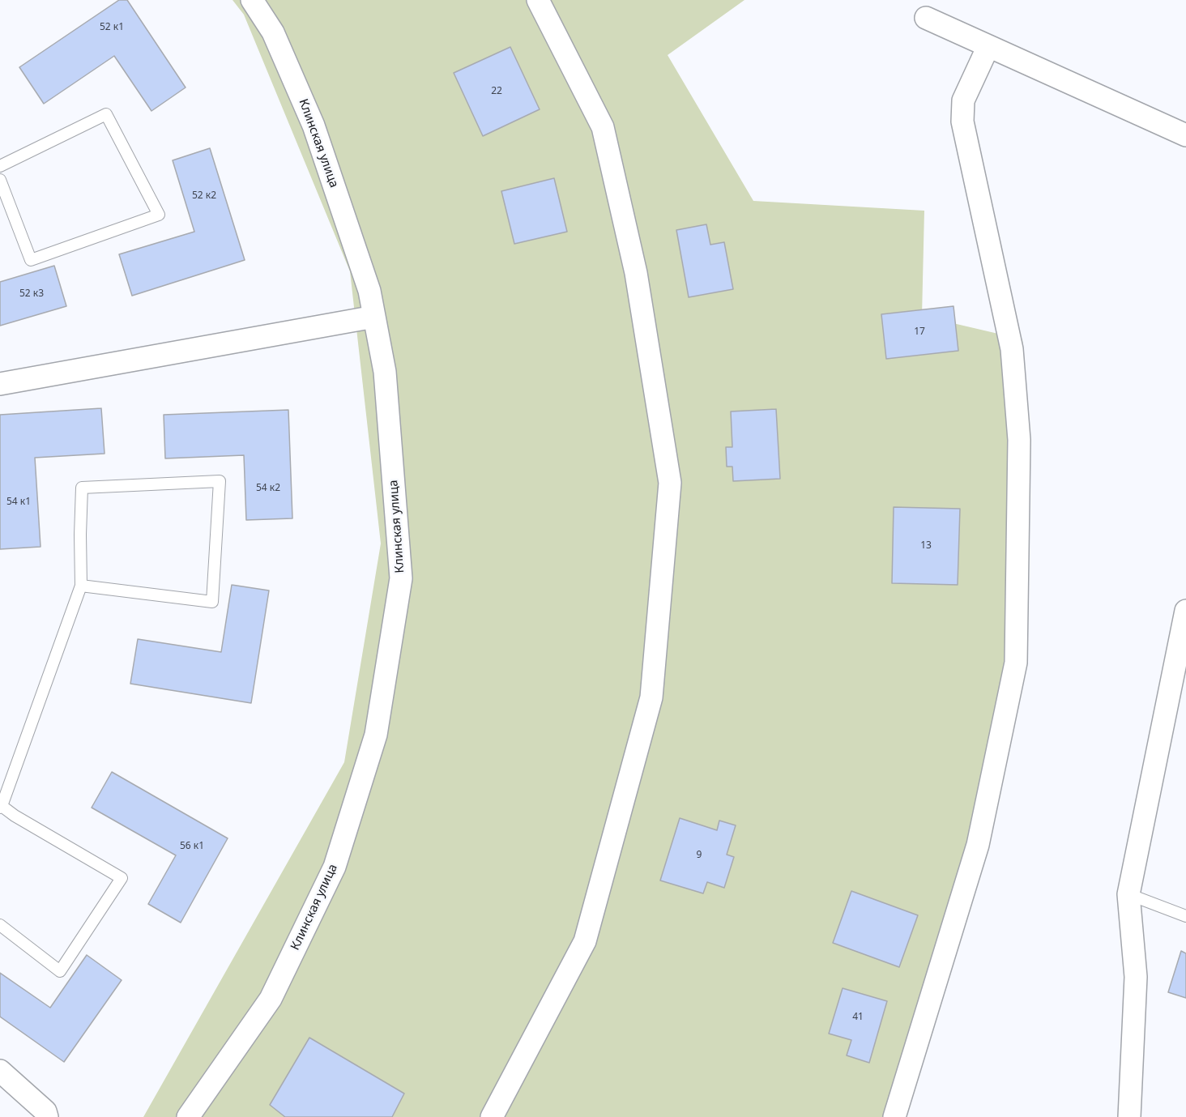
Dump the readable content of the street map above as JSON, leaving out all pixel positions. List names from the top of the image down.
{
  "streets": {
    "street": ["Клинская улица"]
  },
  "house_numbers": [
    "52 к1",
    "22",
    "52 к2",
    "52 к3",
    "17",
    "54 к2",
    "54 к1",
    "13",
    "56 к1",
    "9",
    "41"
  ]
}
